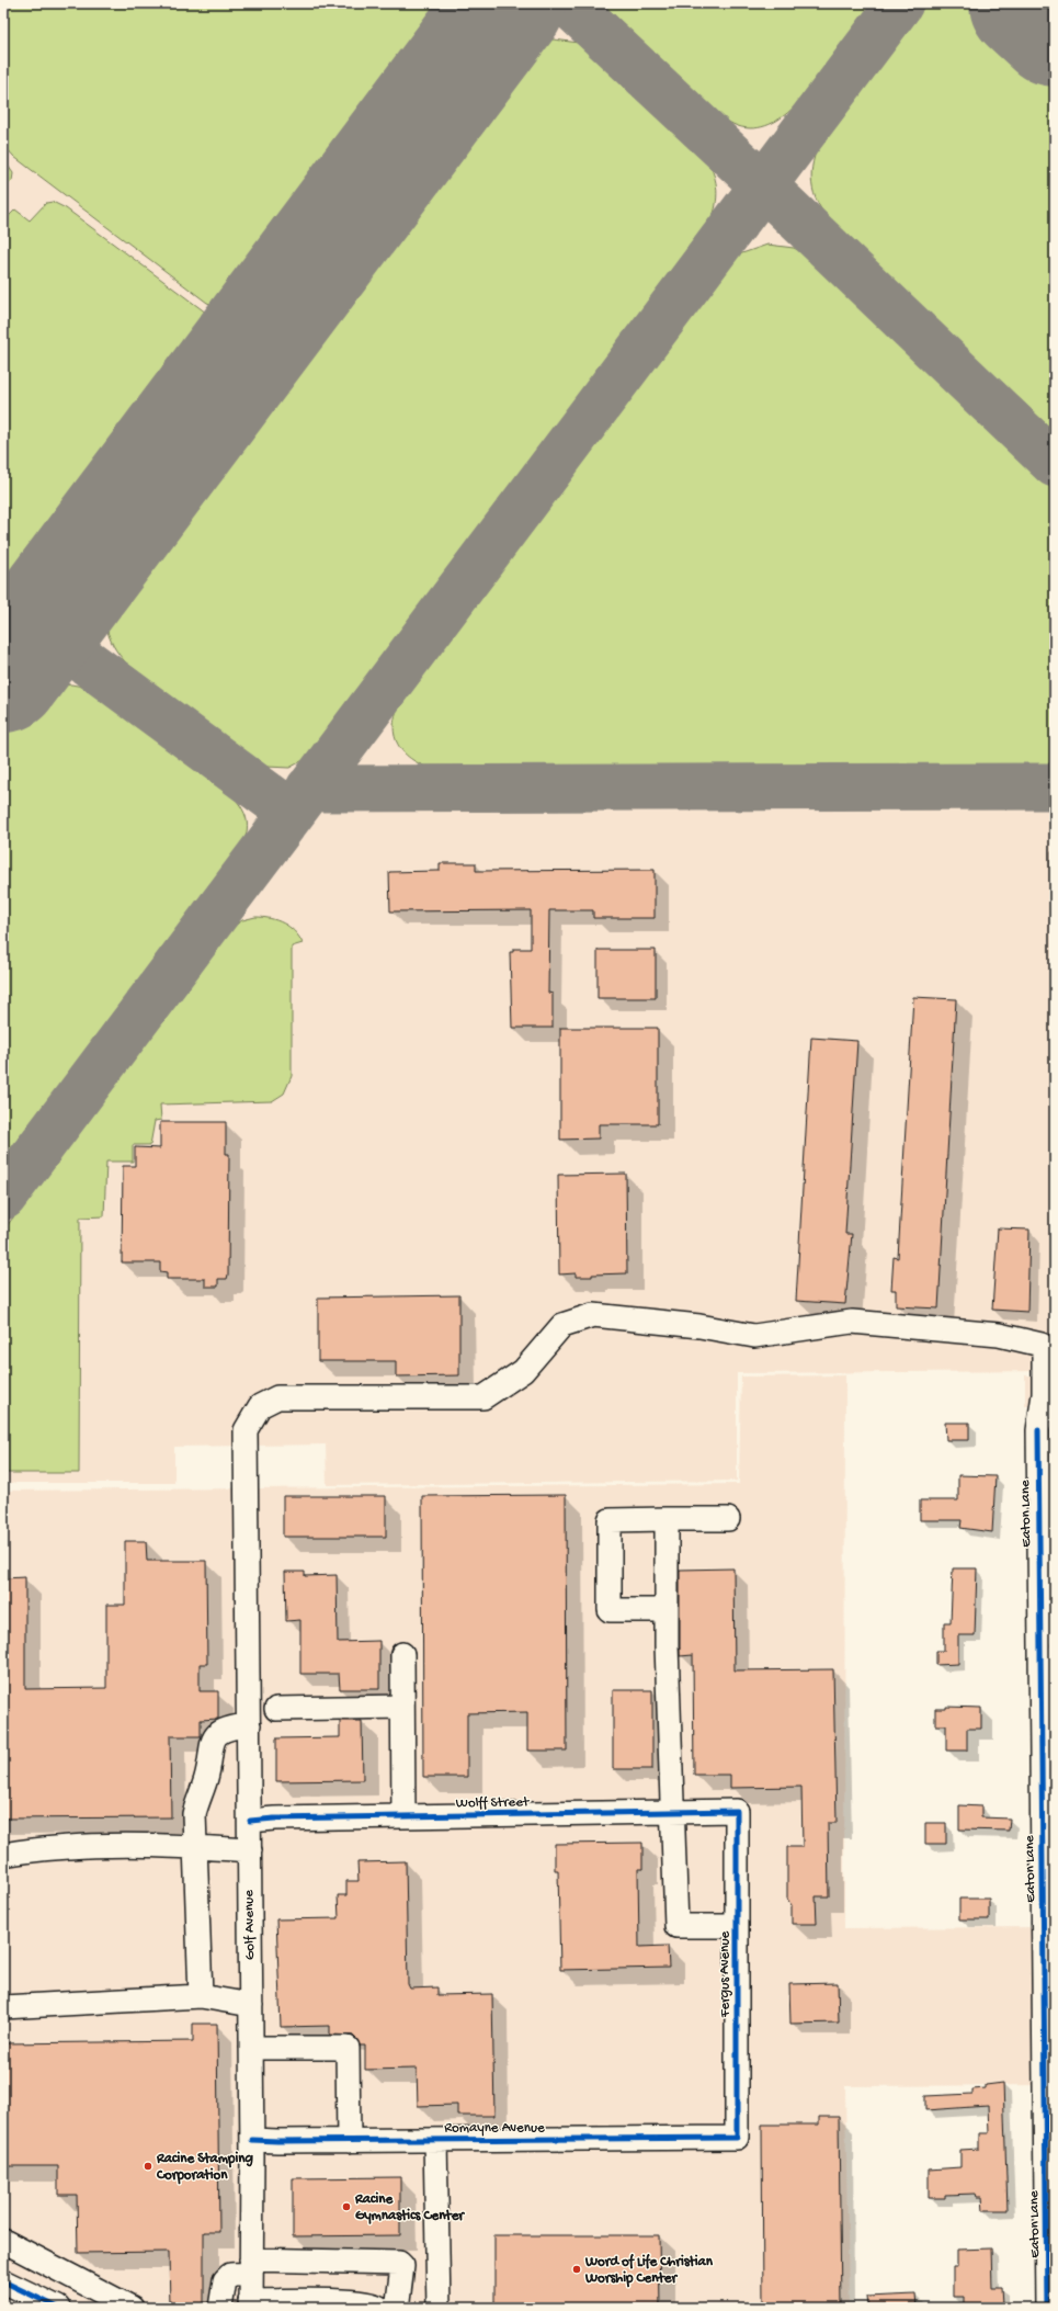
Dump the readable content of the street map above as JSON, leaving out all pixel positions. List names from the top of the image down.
{
  "streets": {
    "street": [
      "Eaton Lane",
      "Wolff Street",
      "Golf Avenue",
      "Fergus Avenue",
      "Romayne Avenue"
    ]
  },
  "crossings": [
    ["Eaton Lane", "Golf Avenue"],
    ["Wolff Street", "Golf Avenue"],
    ["Wolff Street", "Fergus Avenue"],
    ["Golf Avenue", "Romayne Avenue"],
    ["Fergus Avenue", "Romayne Avenue"]
  ],
  "places": ["Racine Stamping Corporation", "Racine Gymnastics Center", "Word of Life Christian Worship Center"]
}
